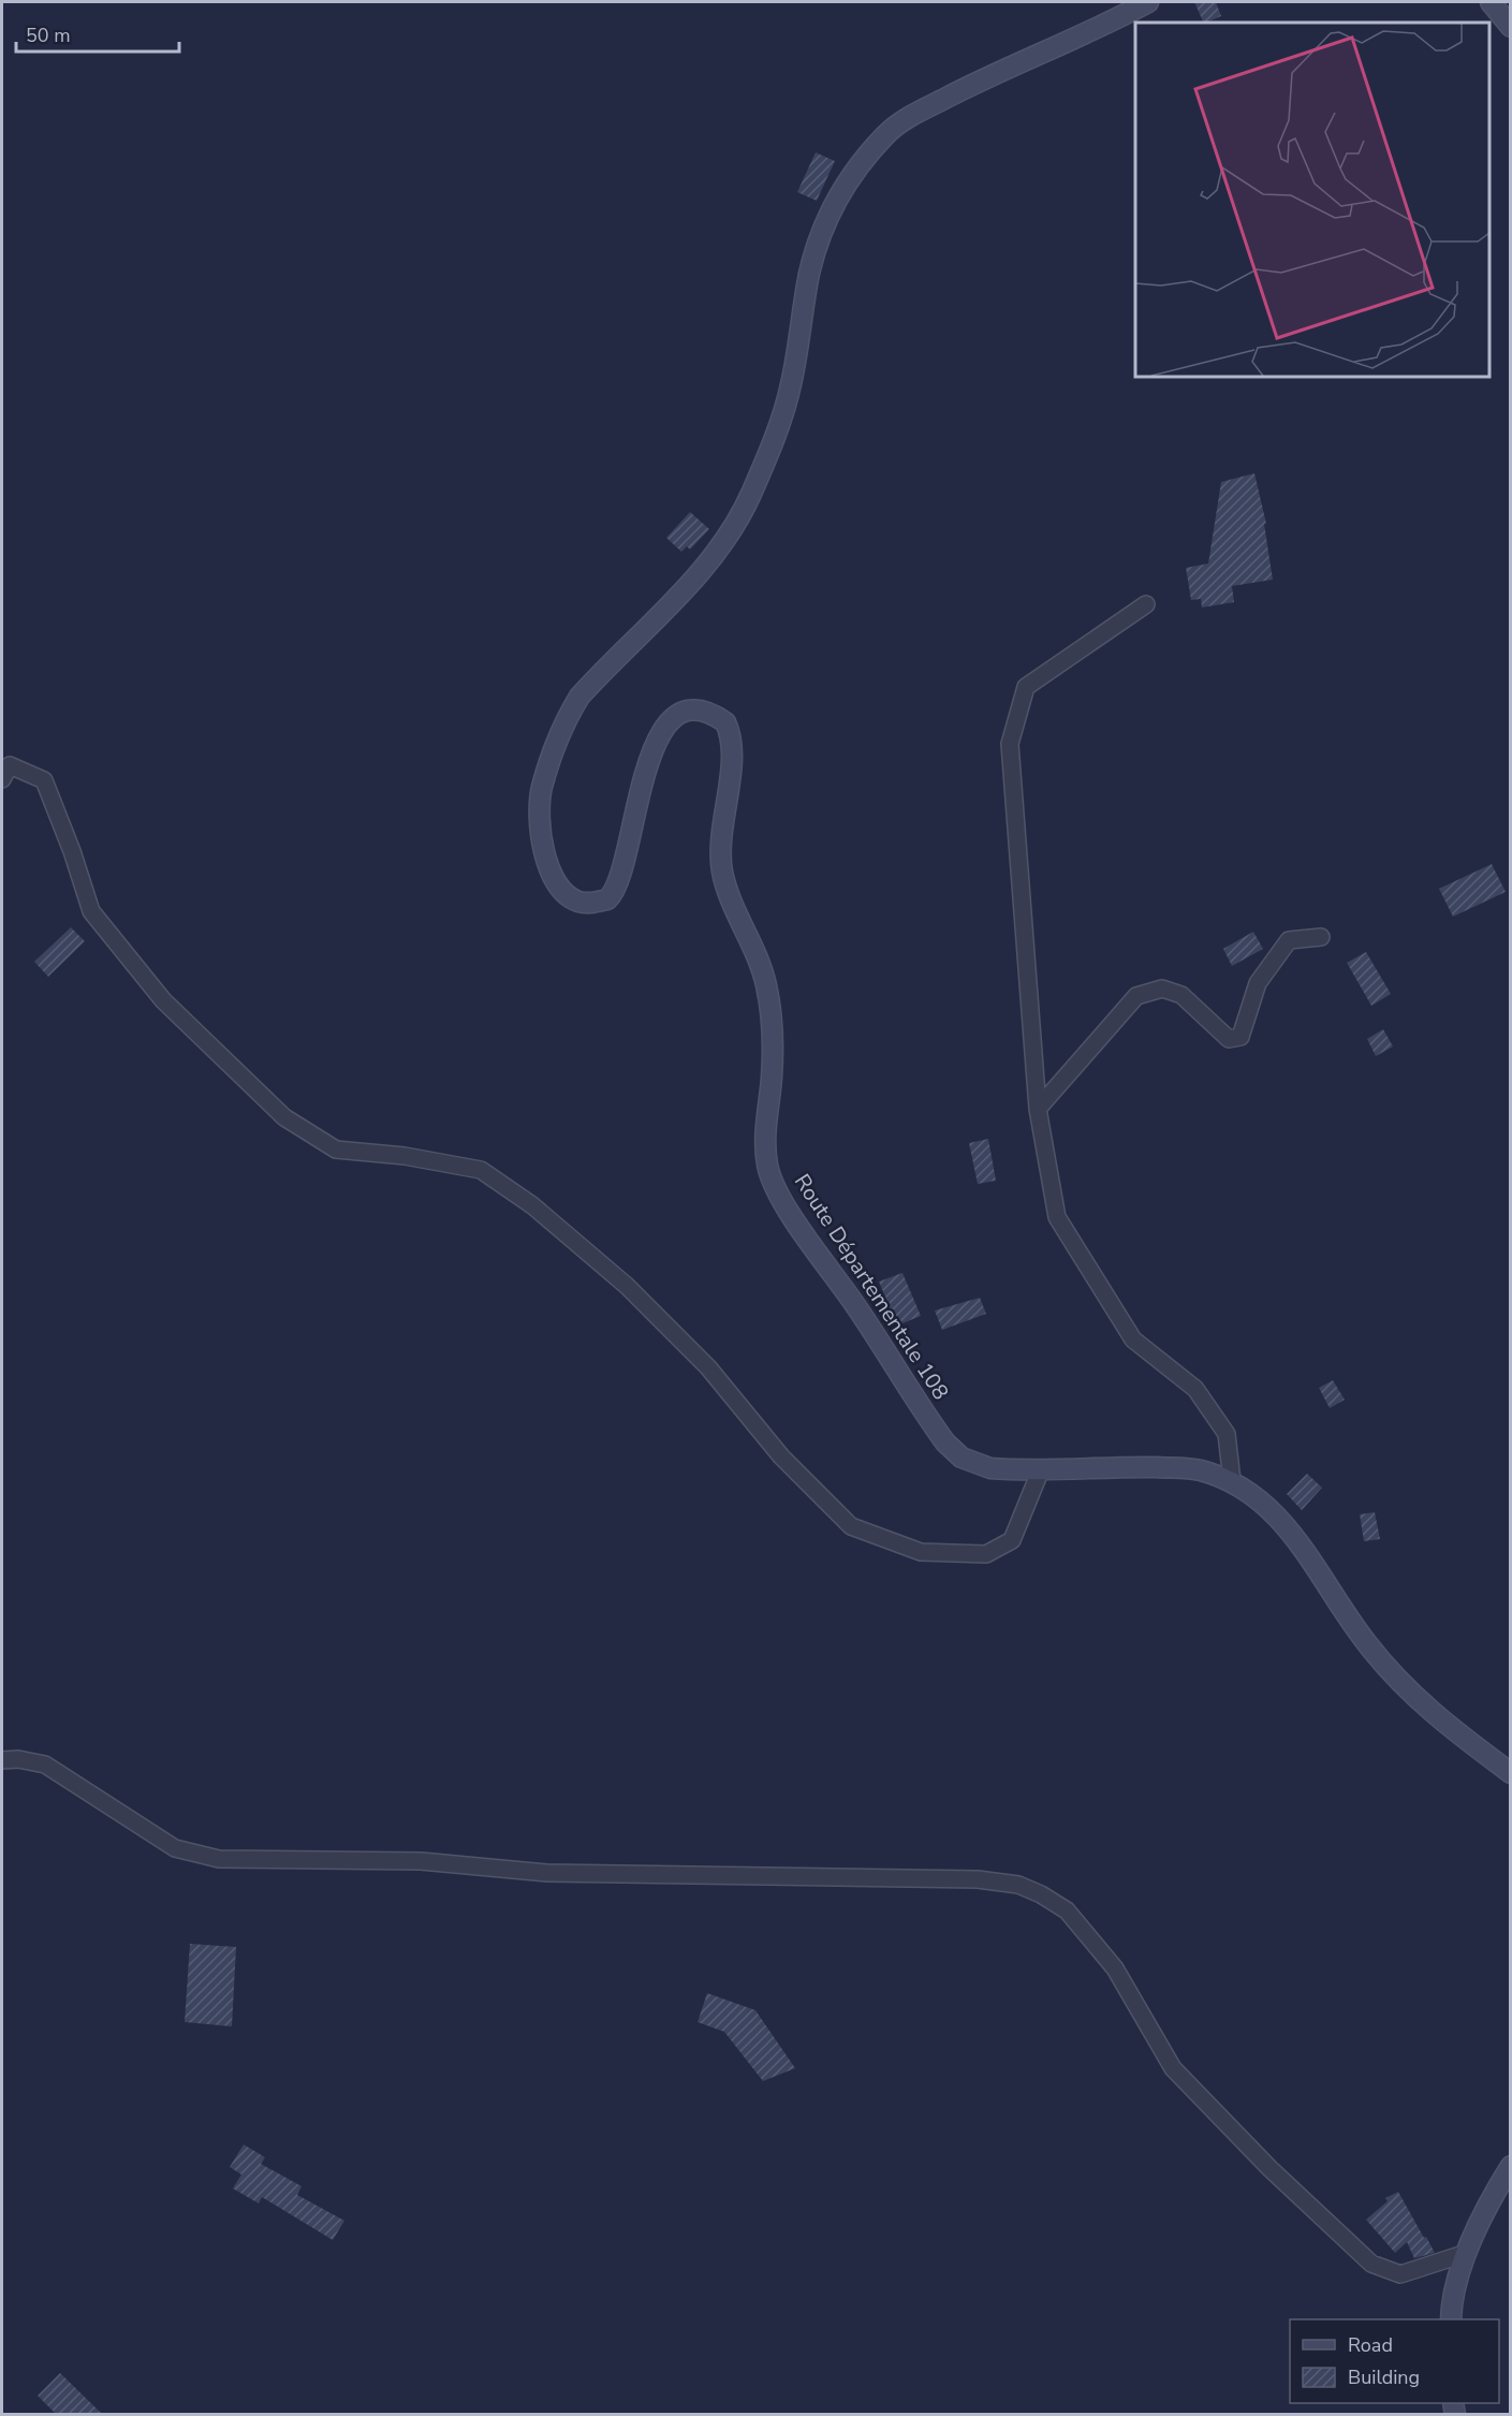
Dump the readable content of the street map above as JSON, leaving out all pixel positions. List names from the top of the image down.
{
  "streets": {
    "main road": ["Route Départementale 108"]
  },
  "legend": ["Road", "Building"],
  "scale_bar": "50 m"
}
